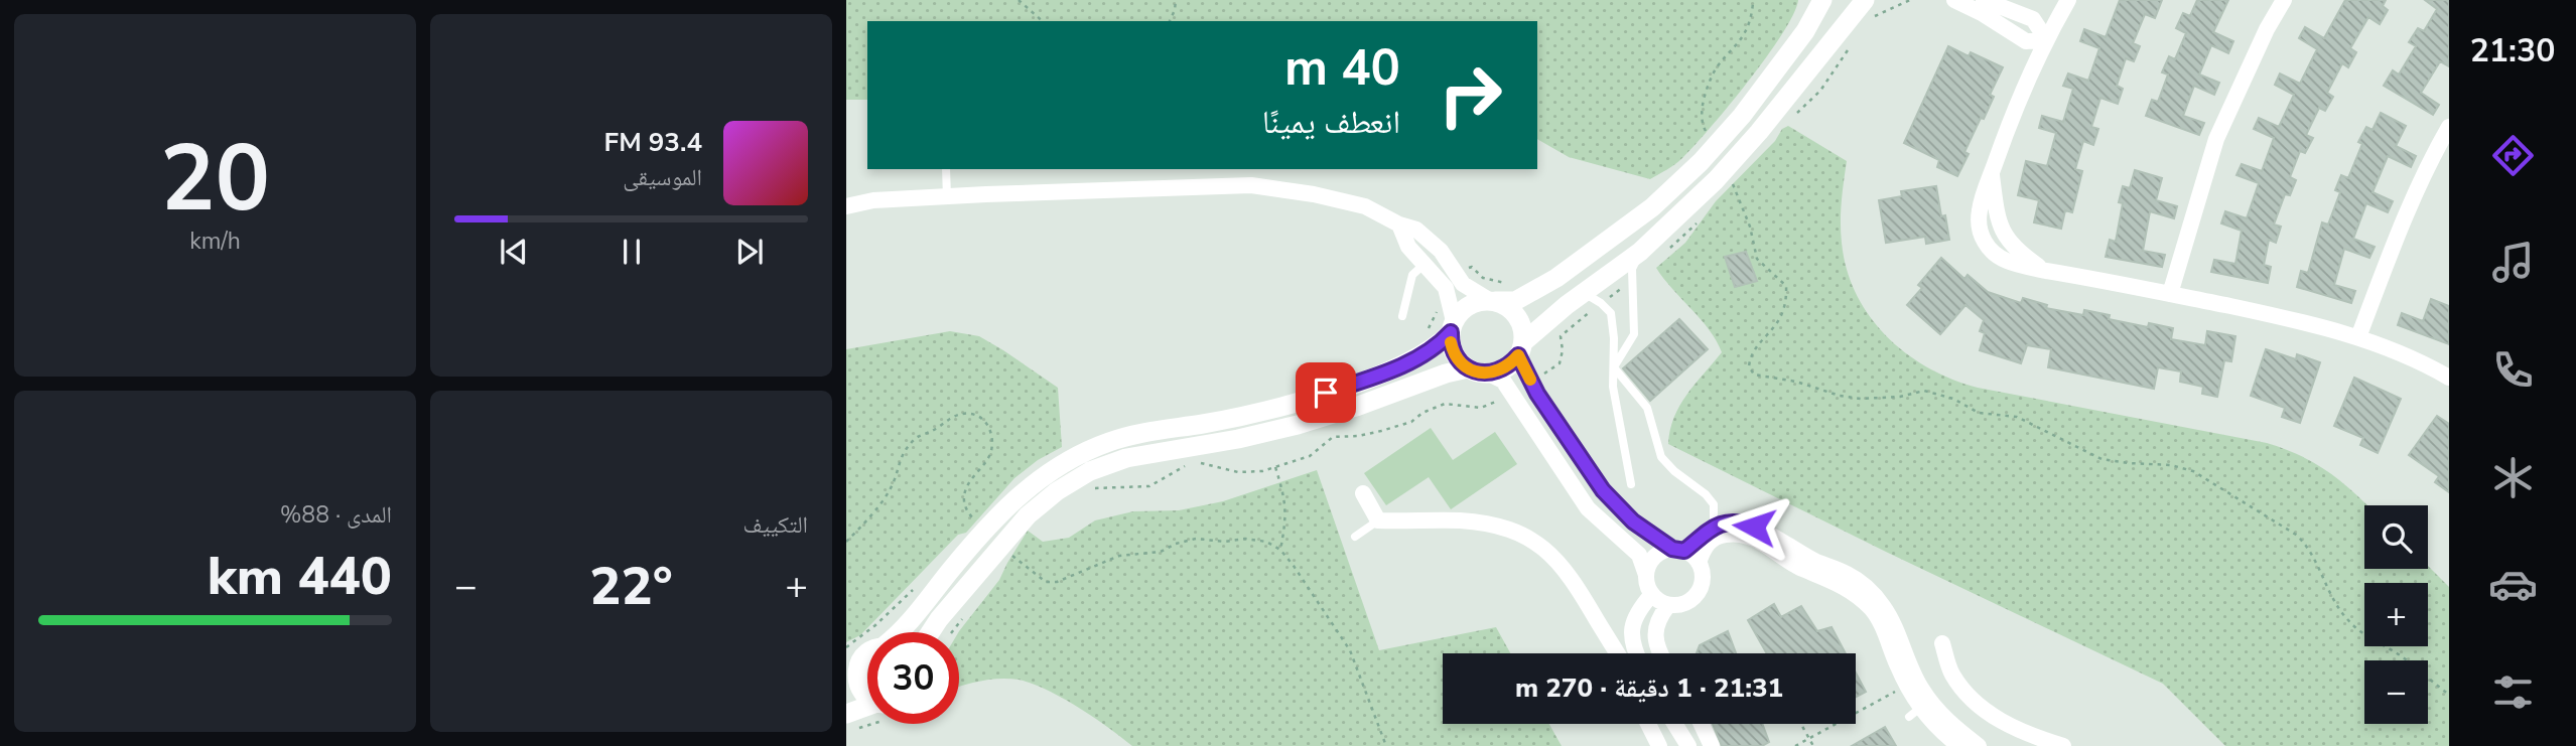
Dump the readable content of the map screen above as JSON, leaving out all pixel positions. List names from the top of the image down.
{
  "page": {
    "tabs": "21:30",
    "tile": [
      ["20", "km/h"],
      "التكييف",
      ["المدى · 88%", "440 km"]
    ],
    "turn": ["40 m", "انعطف يمينًا"],
    "song": ["93.4 FM", "الموسيقى"],
    "map_buttons": ["+", "−"],
    "heat": ["−", "22°", "+"],
    "limit": "30",
    "trip": "21:31 · 1 دقيقة · 270 m"
  }
}
